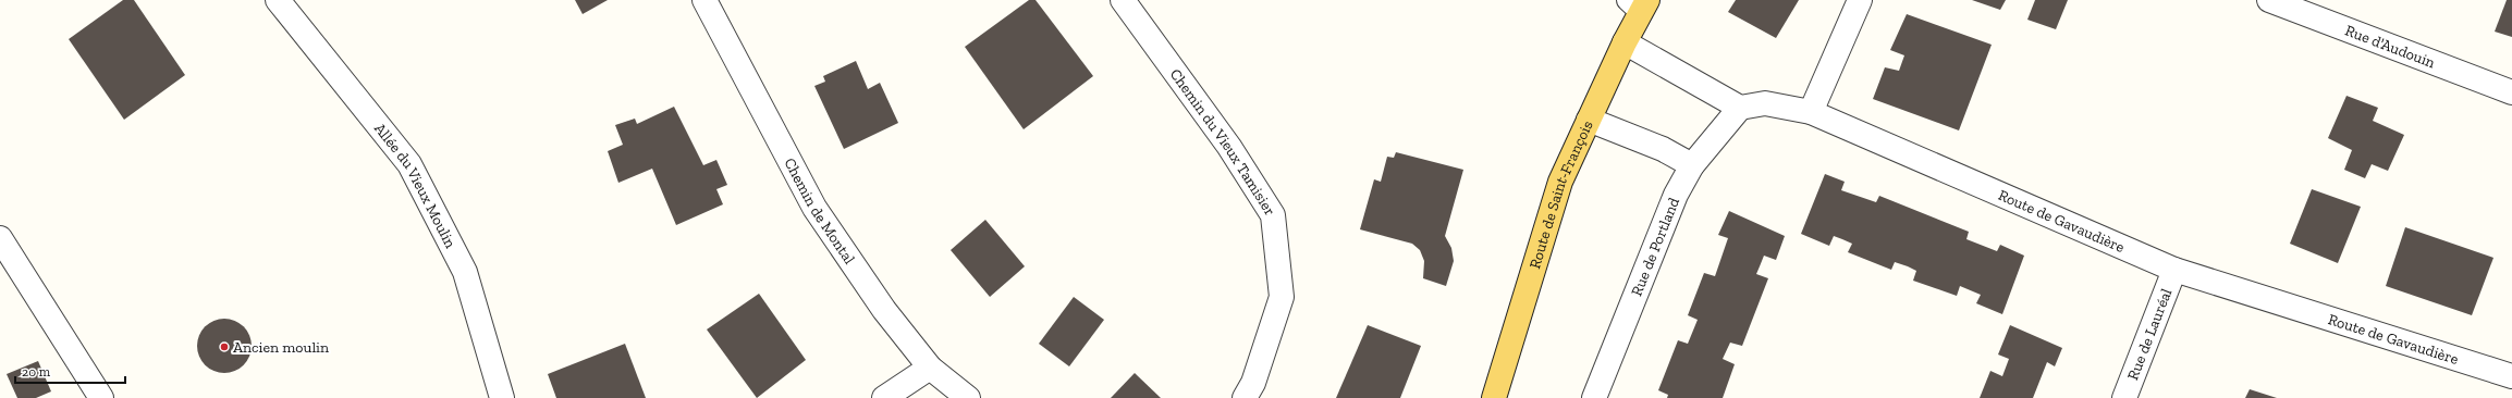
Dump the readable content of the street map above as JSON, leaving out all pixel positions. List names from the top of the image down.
{
  "streets": {
    "main road": ["Route de Saint-François"],
    "street": [
      "Rue d'Audouin",
      "Chemin du Vieux Tamisier",
      "Allée du Vieux Moulin",
      "Chemin de Montal",
      "Route de Gavaudière",
      "Rue de Portland",
      "Rue de Lauréal"
    ]
  },
  "crossings": [
    ["Route de Gavaudière", "Rue de Portland"],
    ["Route de Gavaudière", "Rue de Lauréal"]
  ],
  "places": ["Ancien moulin"],
  "scale_bar": "20 m"
}
